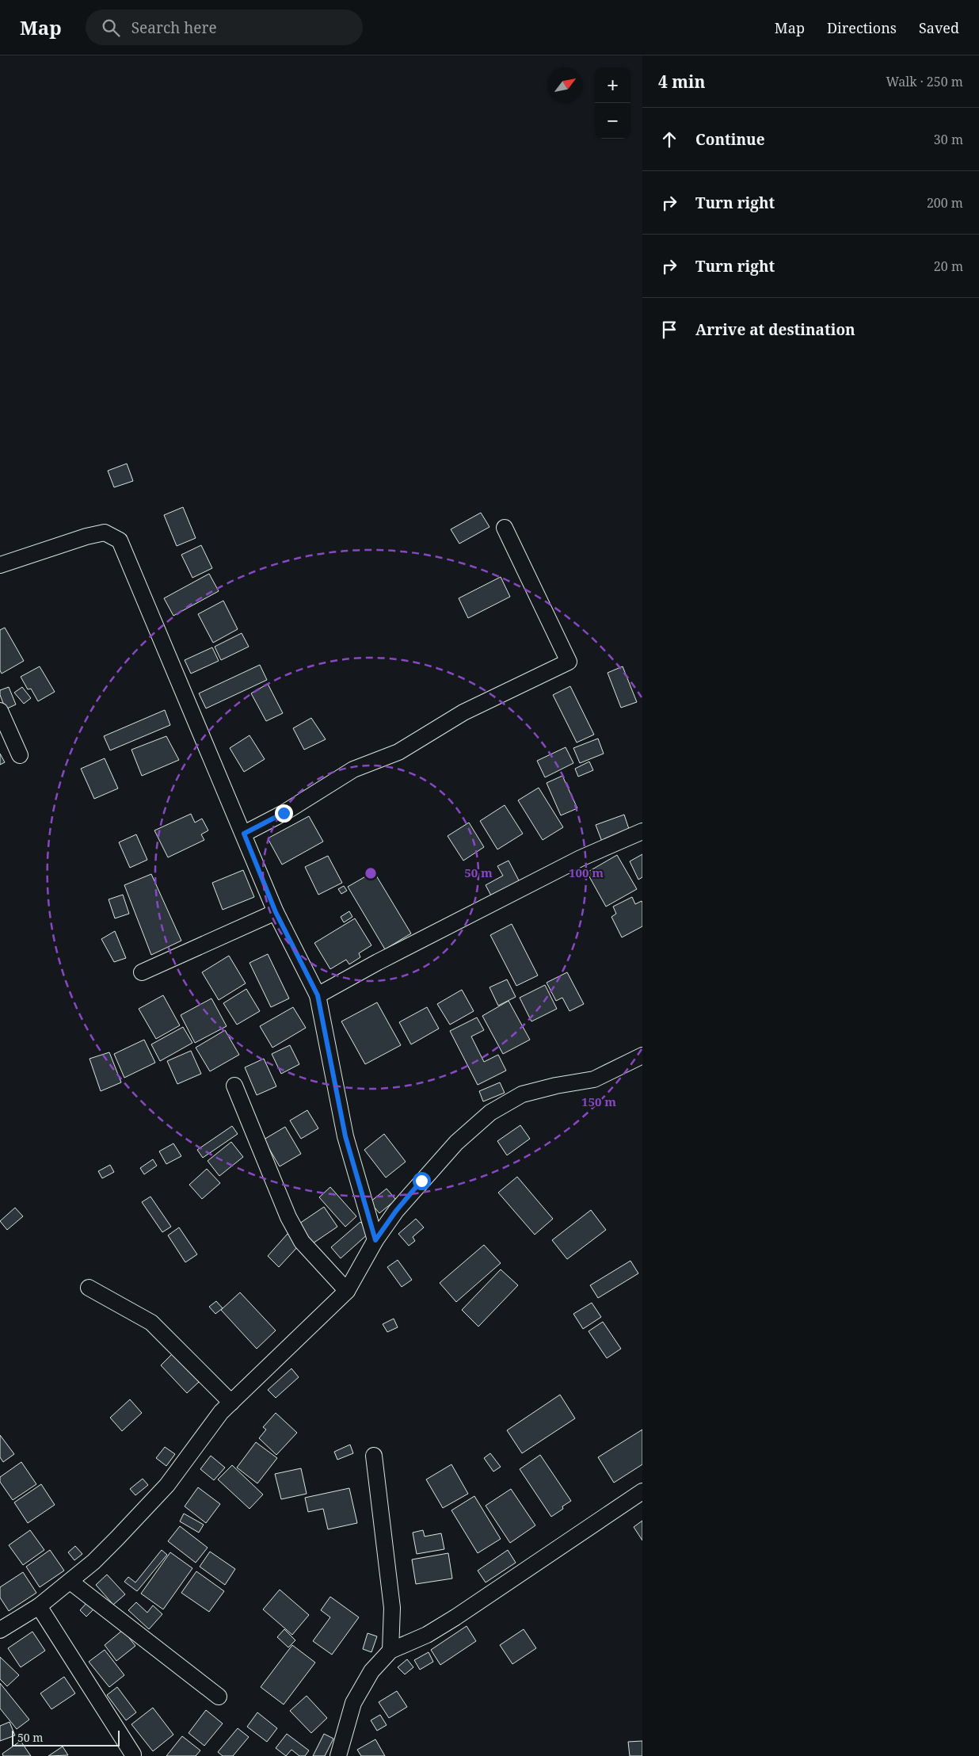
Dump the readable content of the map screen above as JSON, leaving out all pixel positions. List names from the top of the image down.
{
  "scale_bar": "50 m",
  "north": "top right",
  "page": {
    "header": "Map",
    "search": "Search here",
    "nav": ["Map", "Directions", "Saved"],
    "heading": ["4 min", "Walk · 250 m"],
    "map_buttons": ["+", "−"],
    "list": [
      ["Continue", "30 m"],
      ["Turn right", "200 m"],
      ["Turn right", "20 m"],
      "Arrive at destination"
    ],
    "scale": "50 m"
  },
  "rings": ["50 m", "100 m", "150 m"]
}
